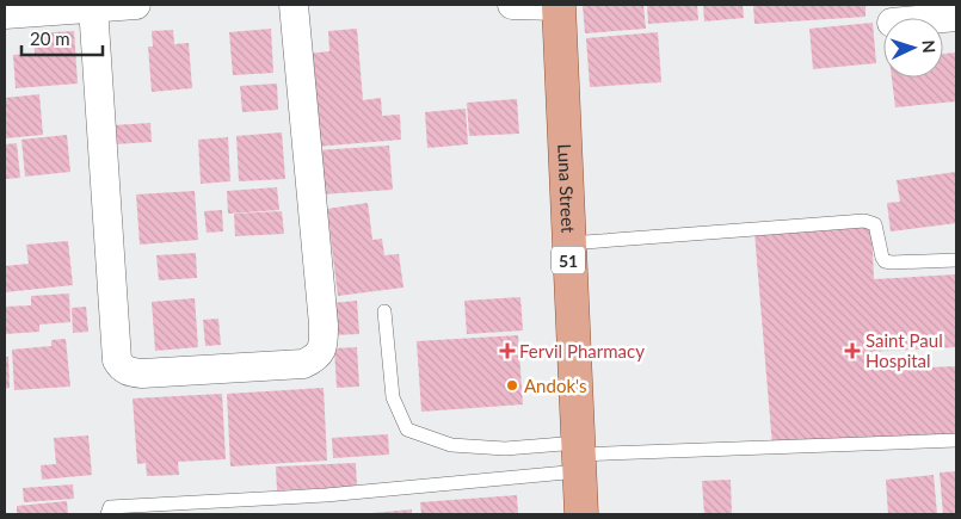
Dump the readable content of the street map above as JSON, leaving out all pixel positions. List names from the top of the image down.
{
  "streets": {
    "main road": ["Luna Street", "51"]
  },
  "places": {
    "health": ["Fervil Pharmacy", "Saint Paul Hospital"],
    "other": ["Andok's"]
  },
  "scale_bar": "20 m",
  "north": "right"
}
